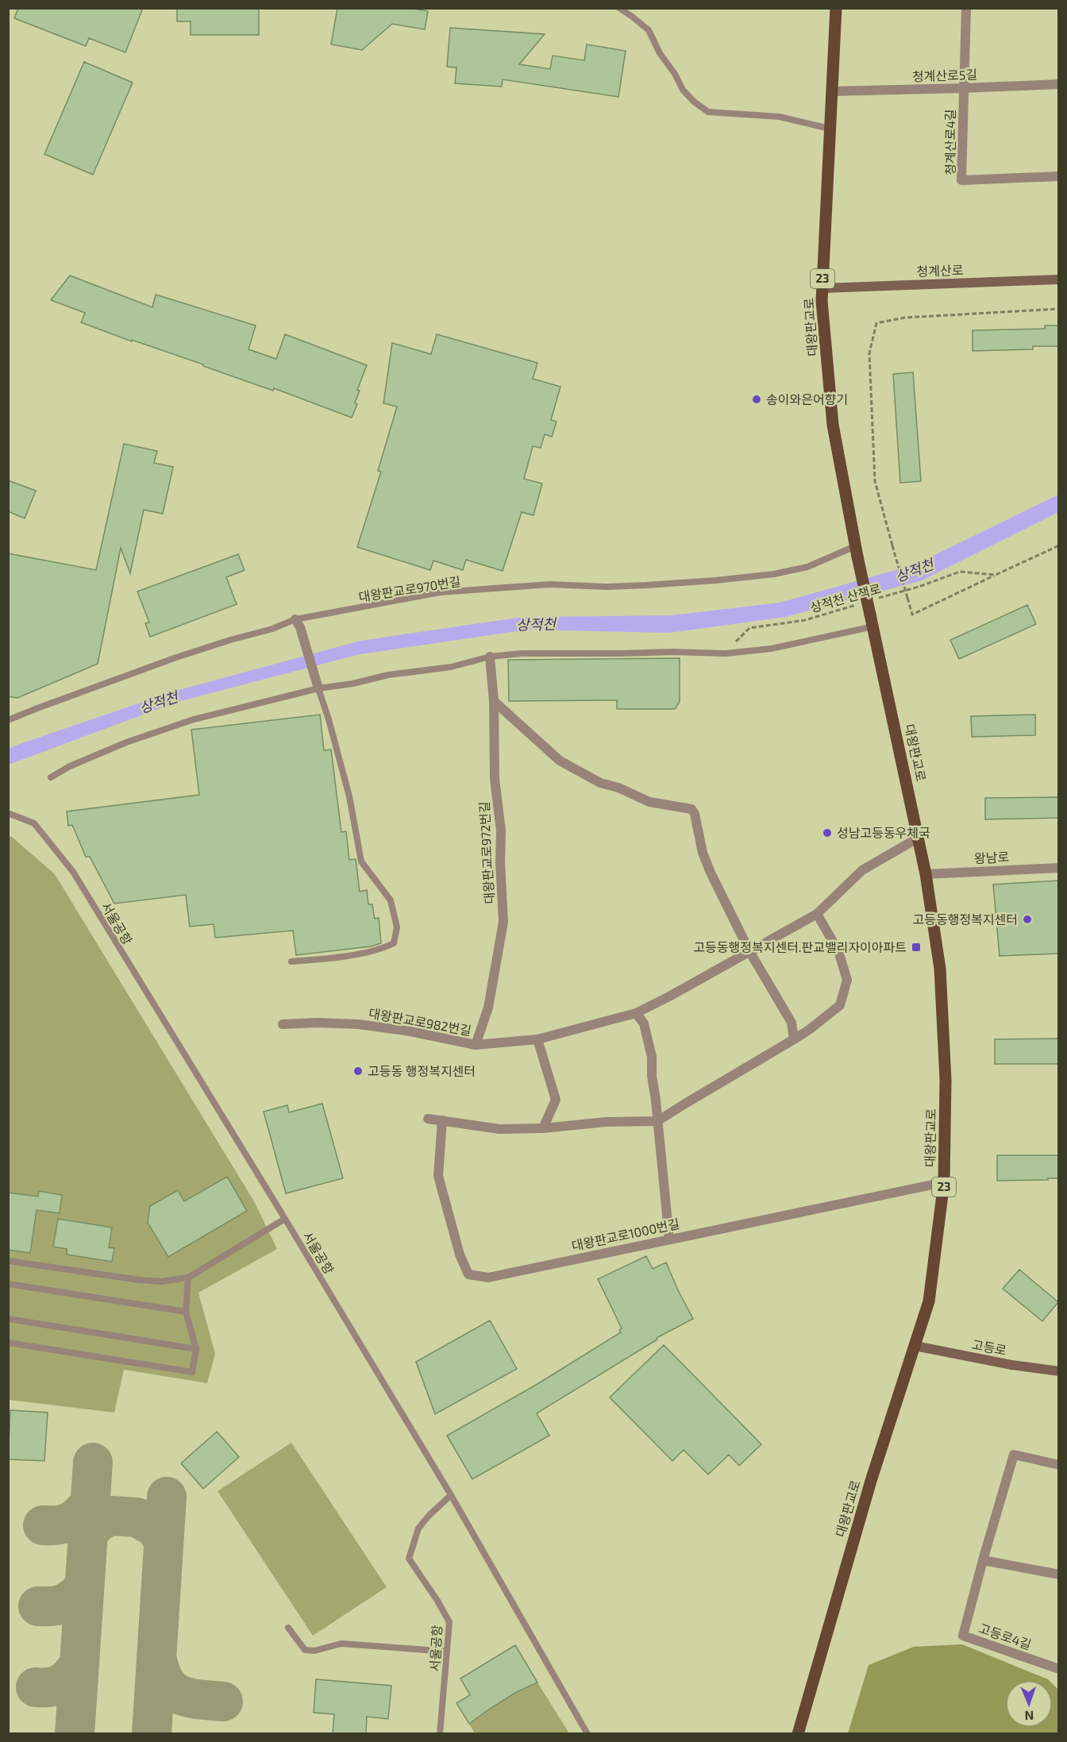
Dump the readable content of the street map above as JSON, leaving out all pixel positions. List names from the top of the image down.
{
  "streets": {
    "main road": [
      "청계산로",
      "23",
      "대왕판교로",
      "고등로"
    ],
    "street": [
      "청계산로5길",
      "청계산로4길",
      "대왕판교로972번길",
      "왕남로",
      "대왕판교로982번길",
      "대왕판교로1000번길",
      "고등로4길"
    ],
    "lane": ["대왕판교로970번길", "서울공항"],
    "path": ["상적천 산책로"]
  },
  "crossings": [
    ["청계산로5길", "청계산로4길"],
    ["청계산로5길", "대왕판교로"],
    ["청계산로", "대왕판교로"],
    ["대왕판교로", "대왕판교로970번길"],
    ["대왕판교로", "왕남로"],
    ["대왕판교로", "대왕판교로982번길"],
    ["대왕판교로", "대왕판교로1000번길"],
    ["대왕판교로", "고등로"],
    ["대왕판교로972번길", "대왕판교로982번길"]
  ],
  "water": ["상적천"],
  "places": {
    "other": [
      "송이와은어향기",
      "성남고등동우체국",
      "고등동행정복지센터",
      "고등동 행정복지센터"
    ],
    "transit": ["고등동행정복지센터.판교밸리자이아파트"]
  },
  "north": "bottom"
}
